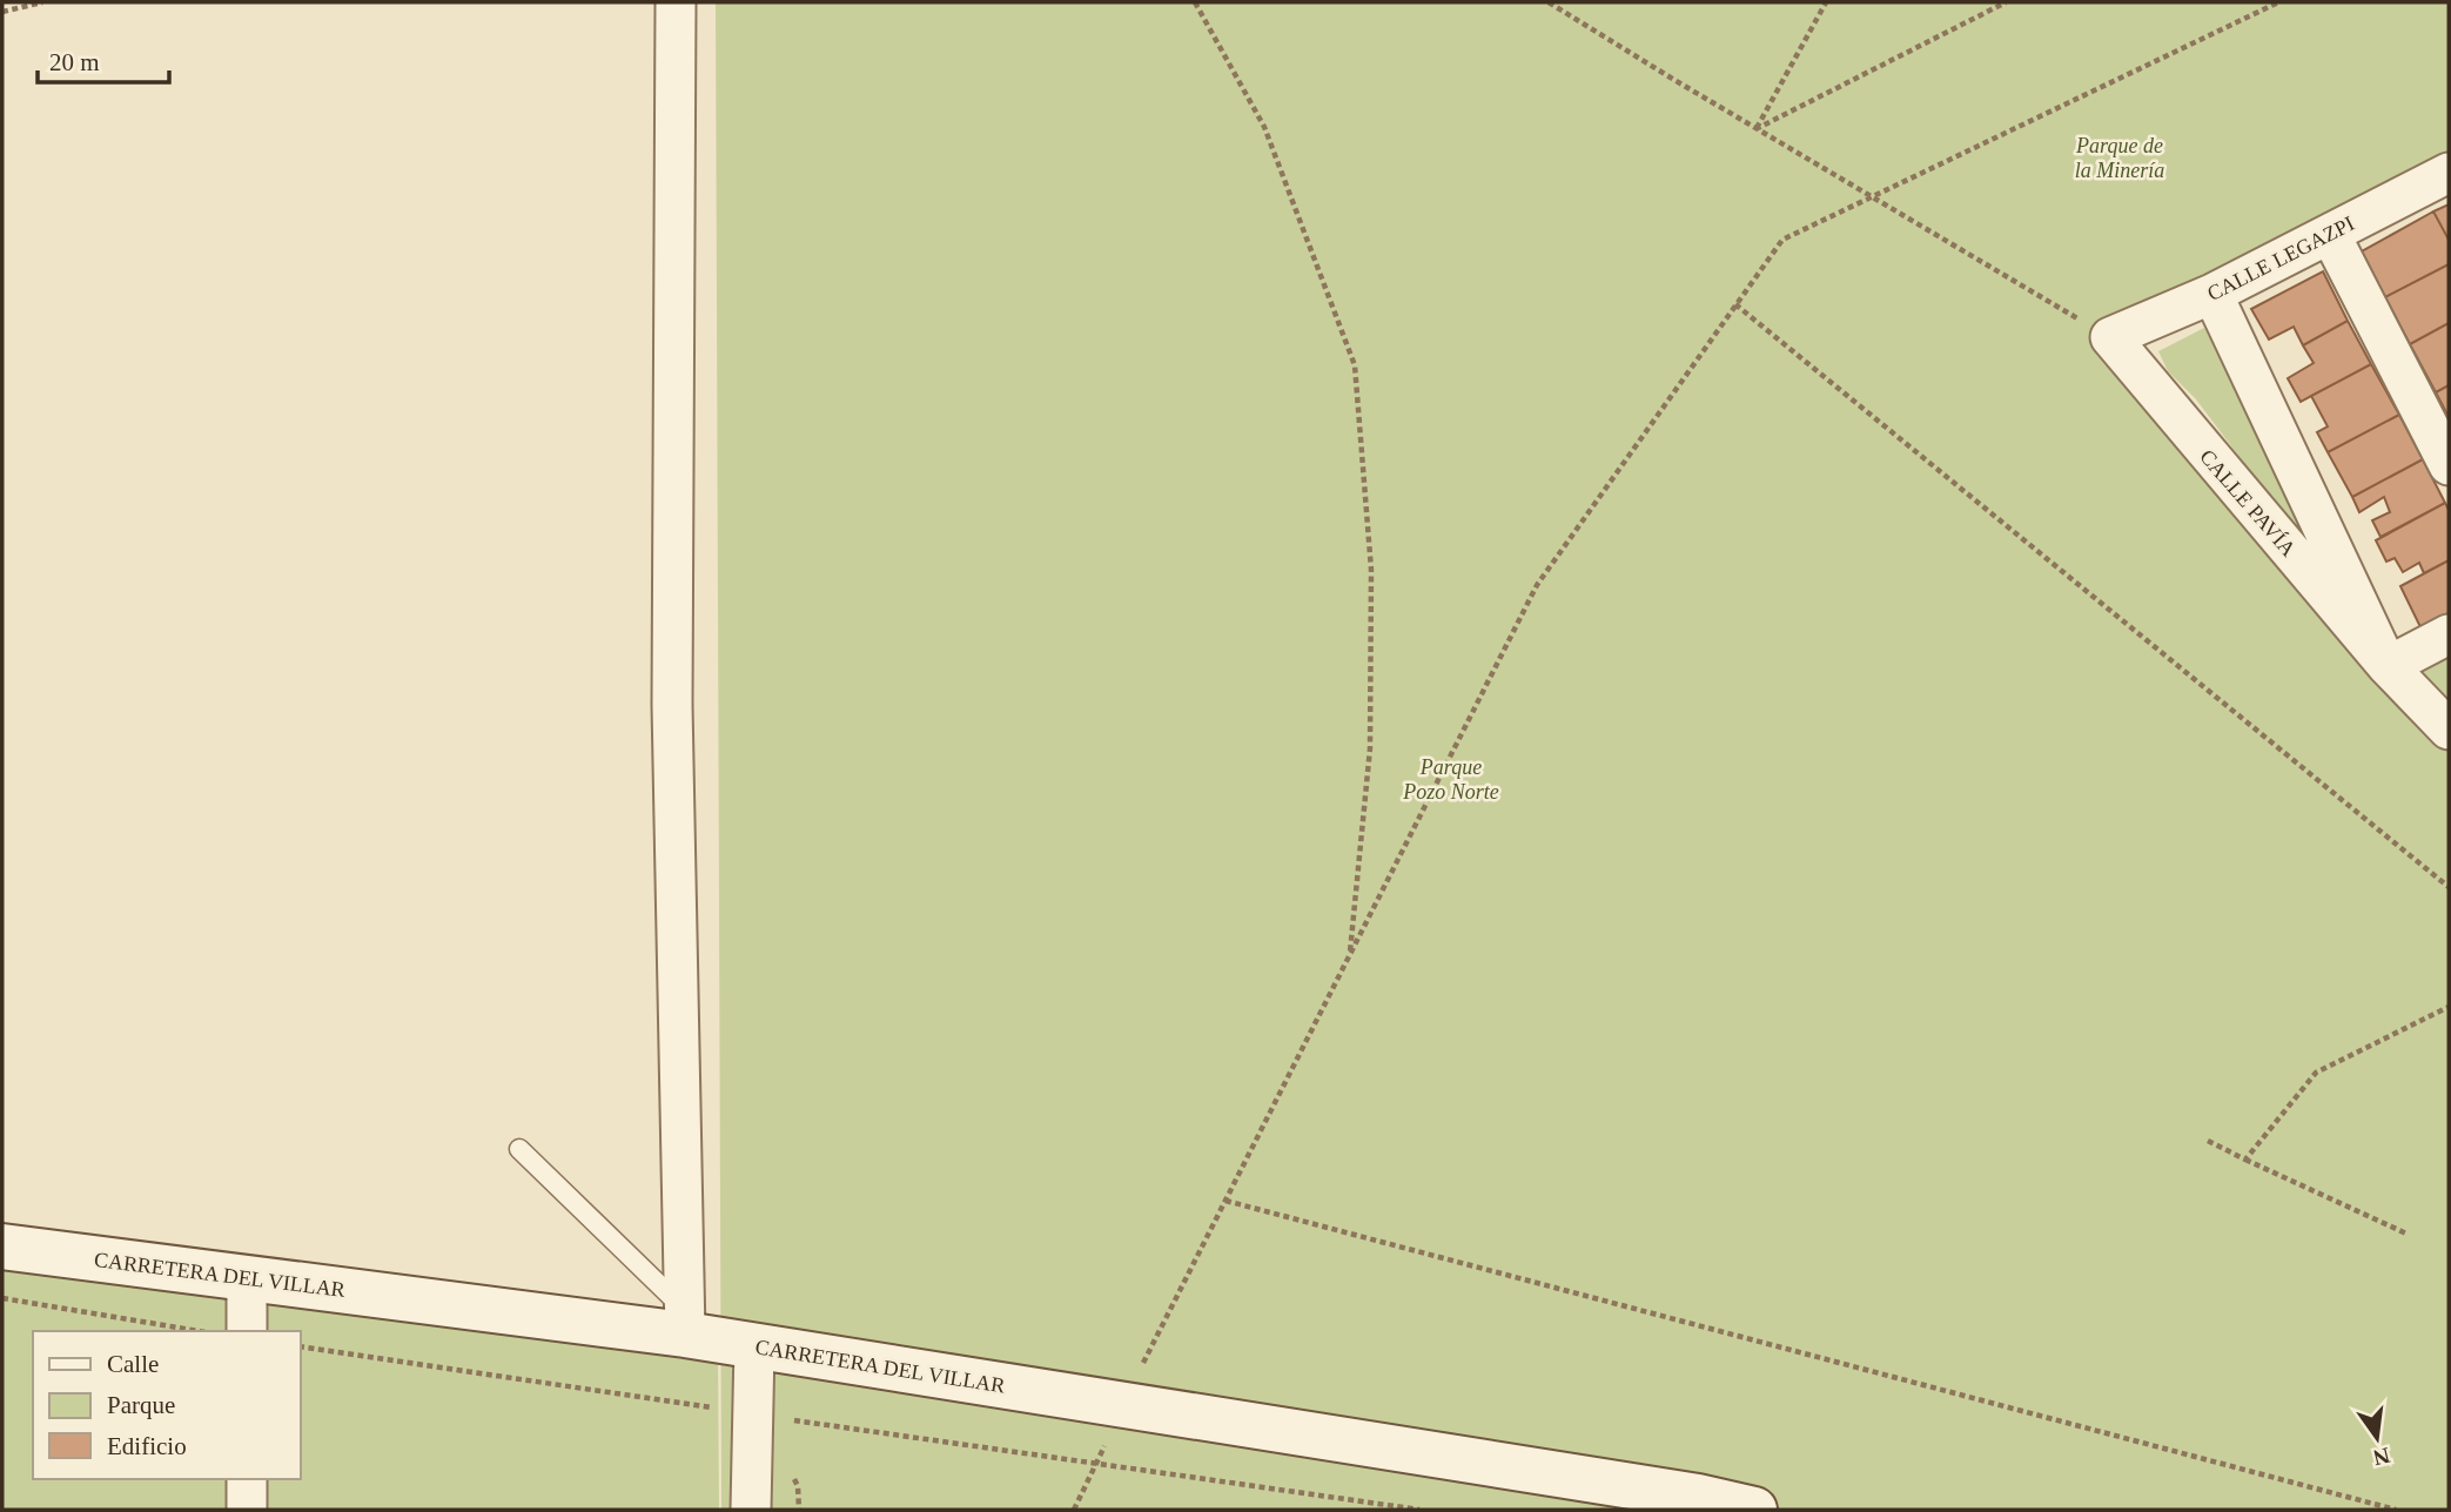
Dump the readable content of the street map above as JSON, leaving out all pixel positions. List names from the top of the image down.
{
  "streets": {
    "street": ["CALLE LEGAZPI", "CALLE PAVÍA", "CARRETERA DEL VILLAR"]
  },
  "crossings": [
    ["CALLE LEGAZPI", "CALLE PAVÍA"]
  ],
  "parks": ["Parque de la Minería", "Parque Pozo Norte"],
  "legend": ["Calle", "Parque", "Edificio"],
  "scale_bar": "20 m",
  "north": "bottom"
}
